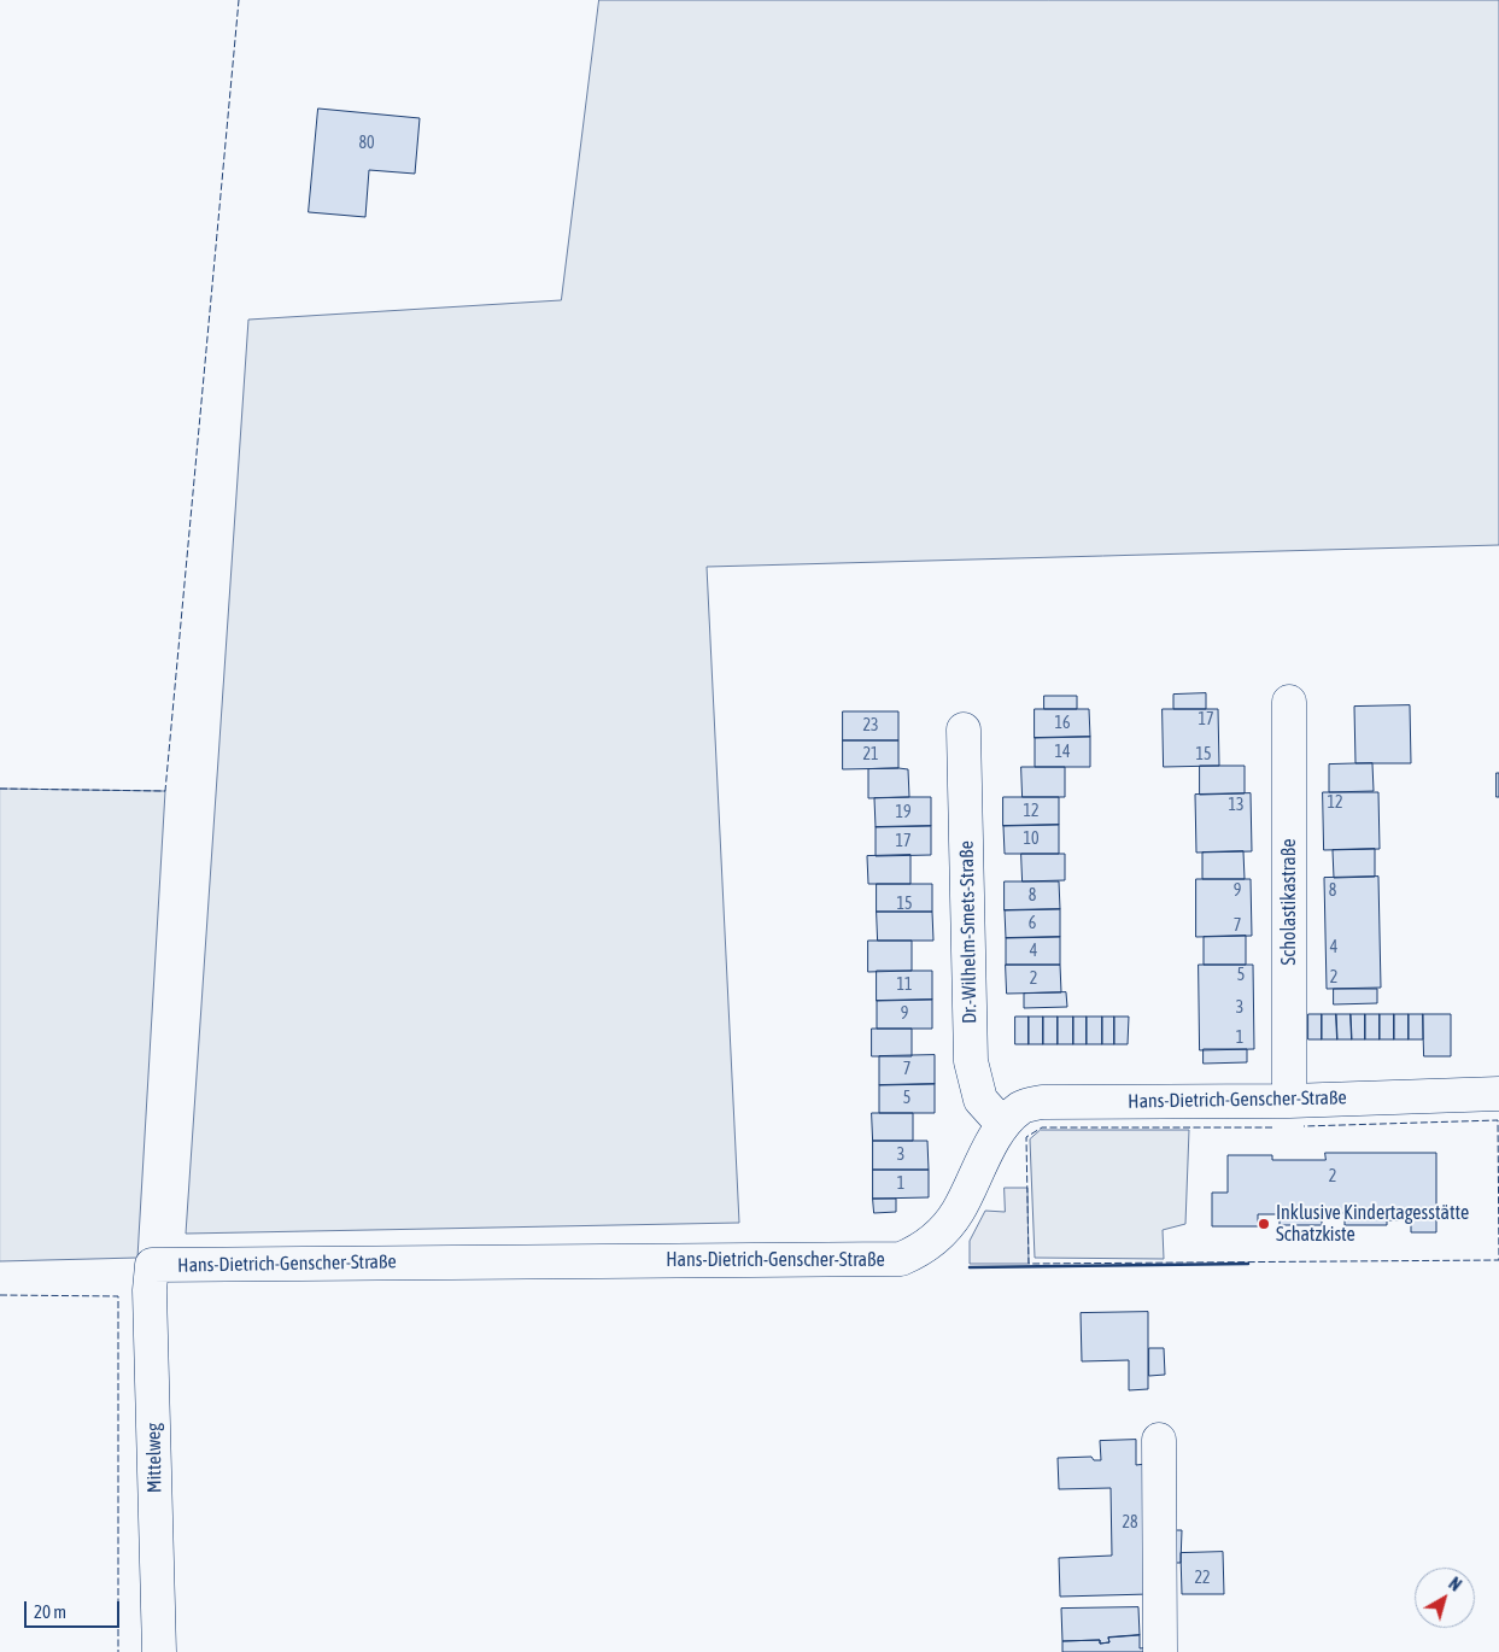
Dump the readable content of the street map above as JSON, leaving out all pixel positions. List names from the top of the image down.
{
  "streets": {
    "street": [
      "Scholastikastraße",
      "Dr.-Wilhelm-Smets-Straße",
      "Hans-Dietrich-Genscher-Straße",
      "Mittelweg"
    ]
  },
  "crossings": [
    ["Scholastikastraße", "Hans-Dietrich-Genscher-Straße"],
    ["Dr.-Wilhelm-Smets-Straße", "Hans-Dietrich-Genscher-Straße"],
    ["Hans-Dietrich-Genscher-Straße", "Mittelweg"]
  ],
  "places": ["Inklusive Kindertagesstätte Schatzkiste"],
  "house_numbers": [
    "80",
    "17",
    "16",
    "23",
    "14",
    "21",
    "15",
    "12",
    "13",
    "12",
    "19",
    "10",
    "17",
    "9",
    "8",
    "8",
    "15",
    "6",
    "7",
    "4",
    "4",
    "5",
    "2",
    "2",
    "11",
    "3",
    "9",
    "1",
    "7",
    "5",
    "3",
    "2",
    "1",
    "28",
    "22"
  ],
  "scale_bar": "20 m",
  "north": "top right"
}
